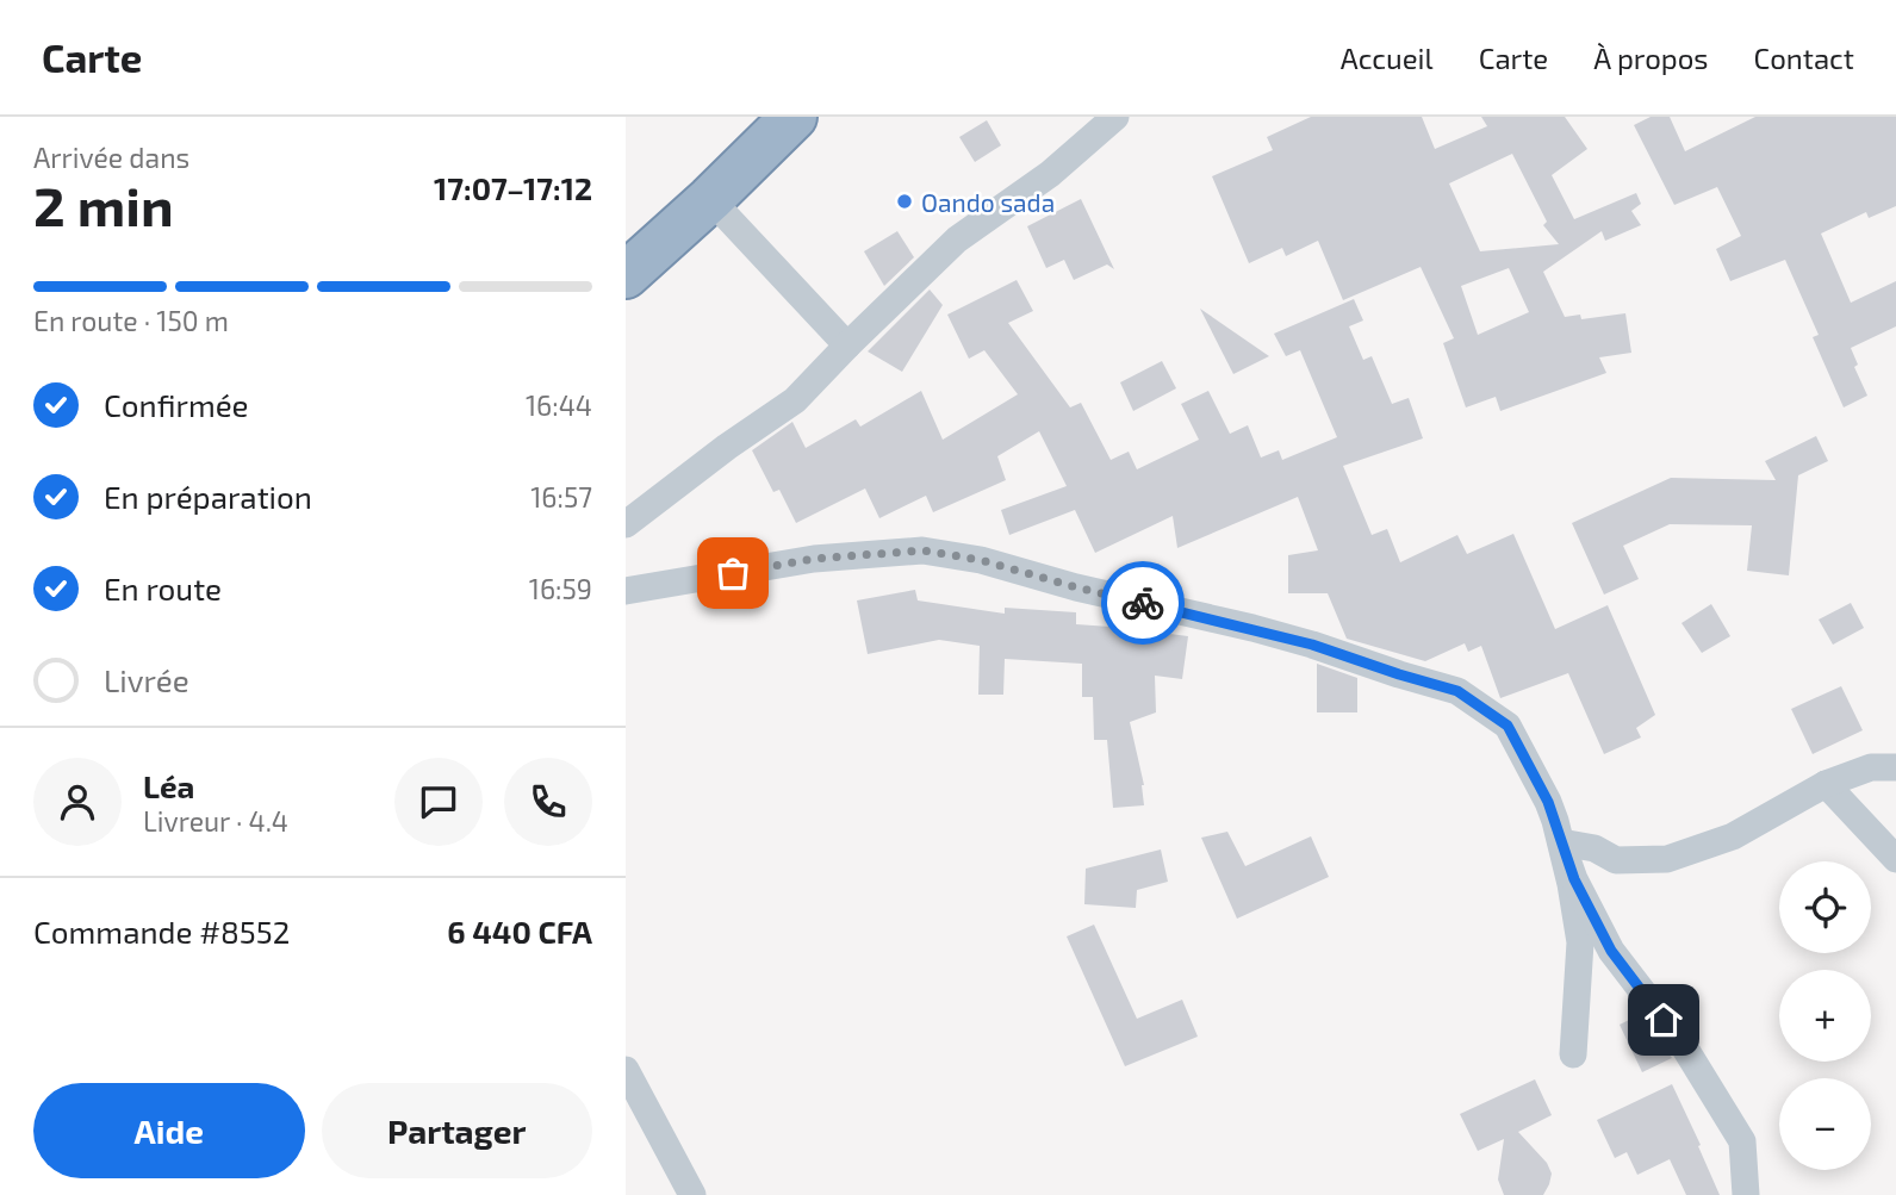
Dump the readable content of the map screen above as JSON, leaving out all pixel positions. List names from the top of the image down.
{
  "places": ["Oando sada"],
  "page": {
    "header": "Carte",
    "nav": [
      "Accueil",
      "Carte",
      "À propos",
      "Contact"
    ],
    "heading": ["2 min", "Arrivée dans", "17:07–17:12"],
    "panel": [
      "Léa",
      "Livreur · 4.4",
      "Commande #8552",
      "6 440 CFA"
    ],
    "bar": "En route · 150 m",
    "list": [
      ["Confirmée", "16:44"],
      ["En préparation", "16:57"],
      ["En route", "16:59"],
      "Livrée"
    ],
    "map_buttons": ["+", "−"],
    "buttons": ["Aide", "Partager"]
  }
}
